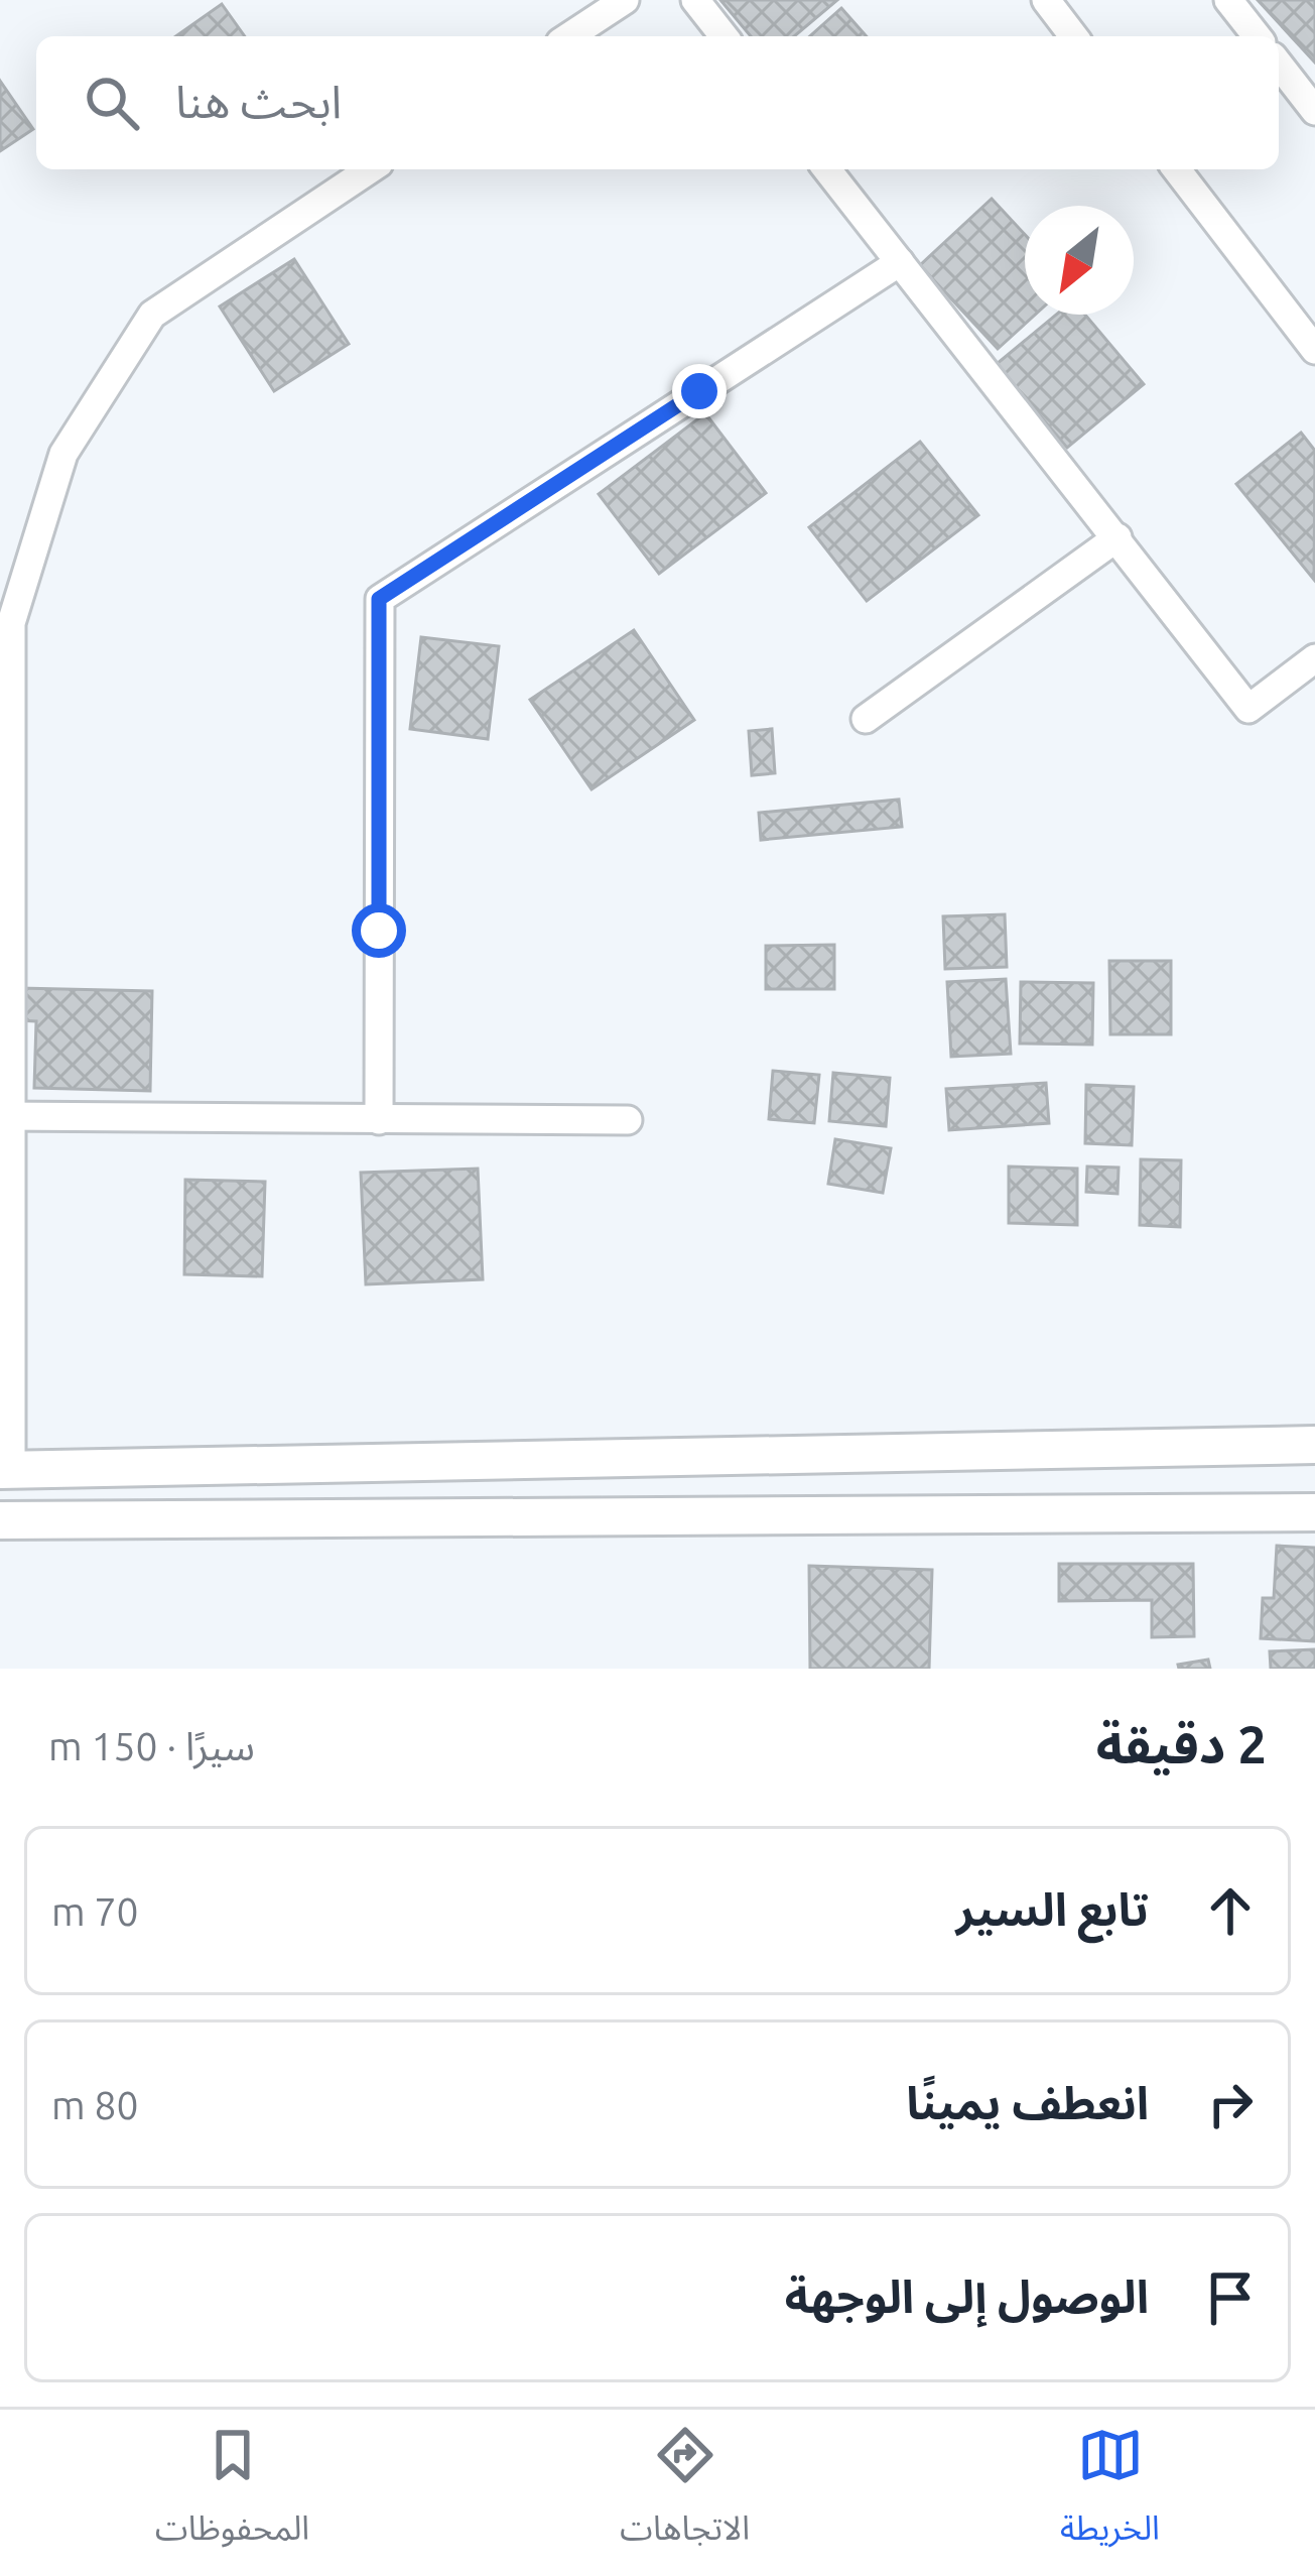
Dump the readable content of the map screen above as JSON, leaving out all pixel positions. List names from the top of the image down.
{
  "north": "bottom left",
  "page": {
    "search": "ابحث هنا",
    "heading": ["2 دقيقة", "سيرًا · 150 m"],
    "list": [
      ["تابع السير", "70 m"],
      ["انعطف يمينًا", "80 m"],
      "الوصول إلى الوجهة"
    ],
    "nav": ["الخريطة", "الاتجاهات", "المحفوظات"]
  }
}
